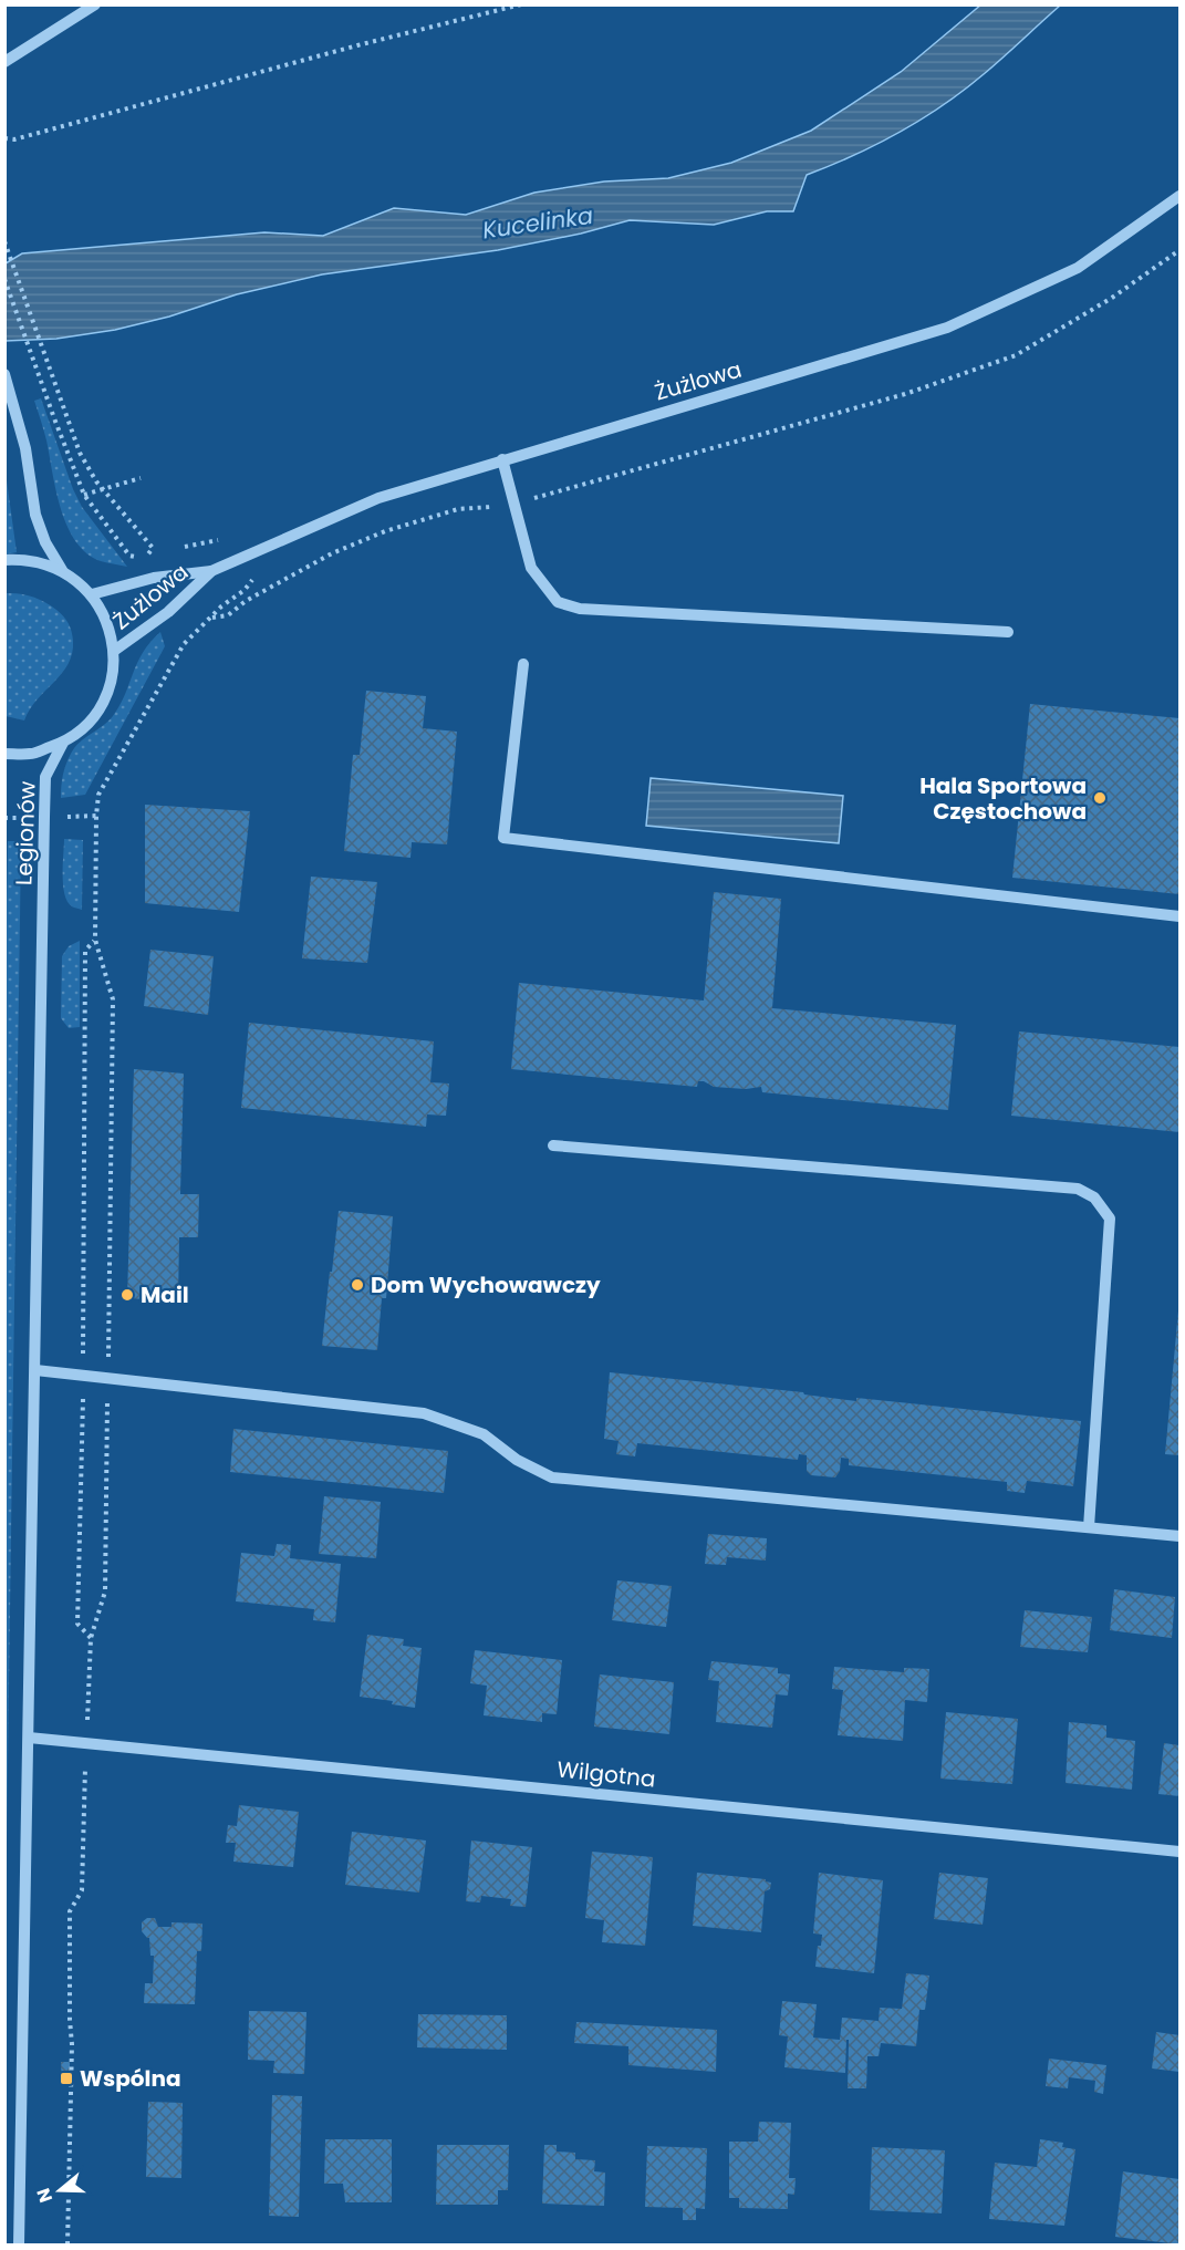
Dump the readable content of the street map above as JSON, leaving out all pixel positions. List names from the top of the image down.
{
  "streets": {
    "street": ["Żużlowa", "Legionów", "Wilgotna"]
  },
  "crossings": [
    ["Legionów", "Wilgotna"]
  ],
  "water": ["Kucelinka"],
  "places": {
    "other": ["Hala Sportowa Częstochowa", "Dom Wychowawczy", "Mail"],
    "transit": ["Wspólna"]
  },
  "north": "left"
}
